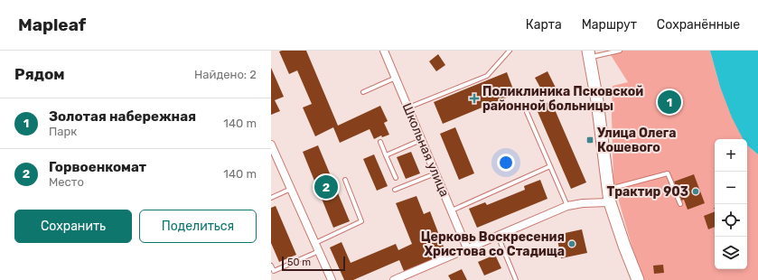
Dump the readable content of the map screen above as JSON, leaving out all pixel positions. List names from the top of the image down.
{
  "streets": {
    "street": ["Школьная улица"]
  },
  "places": {
    "health": ["Поликлиника Псковской районной больницы"],
    "transit": ["Улица Олега Кошевого"],
    "other": ["Трактир 903", "Церковь Воскресения Христова со Стадища"]
  },
  "scale_bar": "50 m",
  "page": {
    "header": "Mapleaf",
    "nav": ["Карта", "Маршрут", "Сохранённые"],
    "heading": ["Рядом", "Найдено: 2"],
    "pins": ["1", "2"],
    "list": [
      {
        "mark": "1",
        "name": "Золотая набережная",
        "note": "Парк",
        "value": "140 m"
      },
      {
        "mark": "2",
        "name": "Горвоенкомат",
        "note": "Место",
        "value": "140 m"
      }
    ],
    "map_buttons": ["+", "−"],
    "buttons": ["Сохранить", "Поделиться"],
    "scale": "50 m"
  }
}
